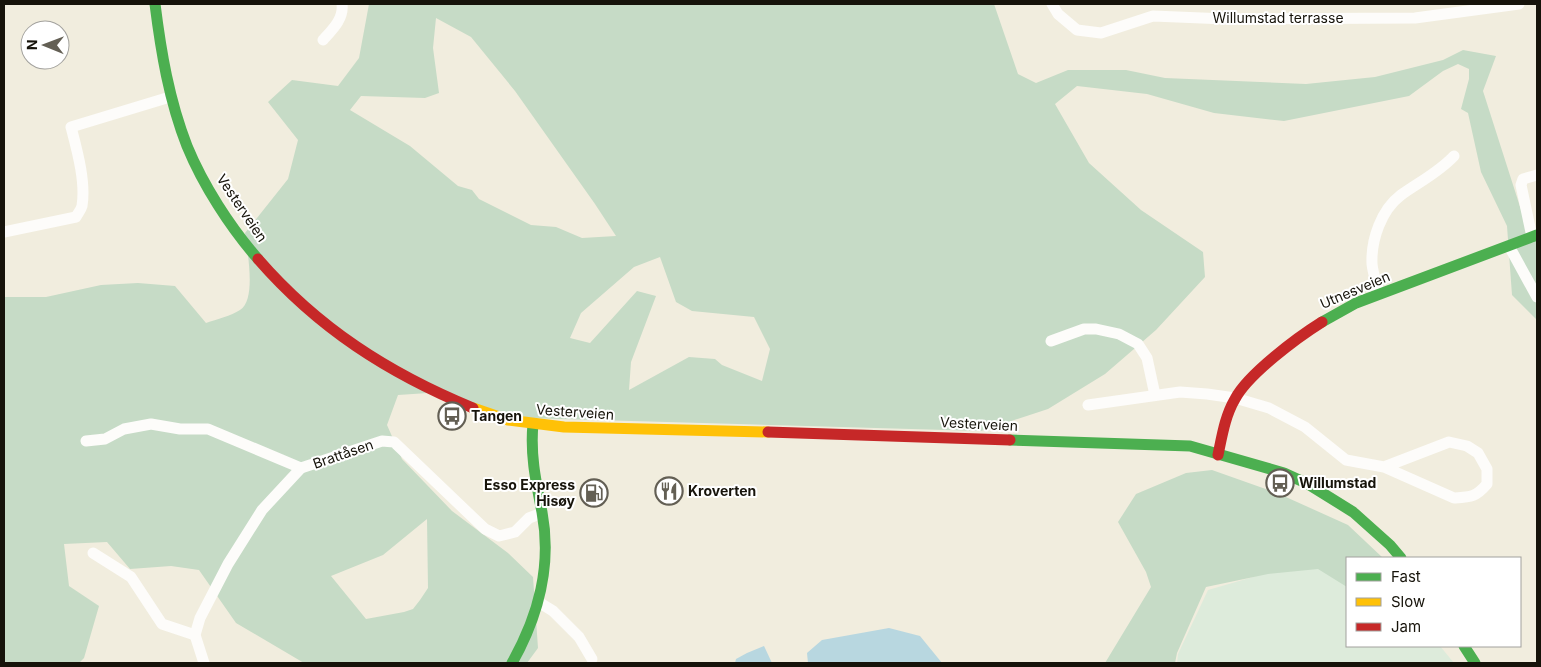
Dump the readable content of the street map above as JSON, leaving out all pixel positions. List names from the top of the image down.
{
  "streets": {
    "main road": ["Vesterveien", "Utnesveien"],
    "street": ["Willumstad terrasse", "Brattåsen"]
  },
  "crossings": [
    ["Vesterveien", "Utnesveien"]
  ],
  "places": {
    "bus stop": ["Tangen", "Willumstad"],
    "restaurant": ["Kroverten"],
    "fuel station": ["Esso Express Hisøy"]
  },
  "legend": ["Fast", "Slow", "Jam"],
  "north": "left"
}
